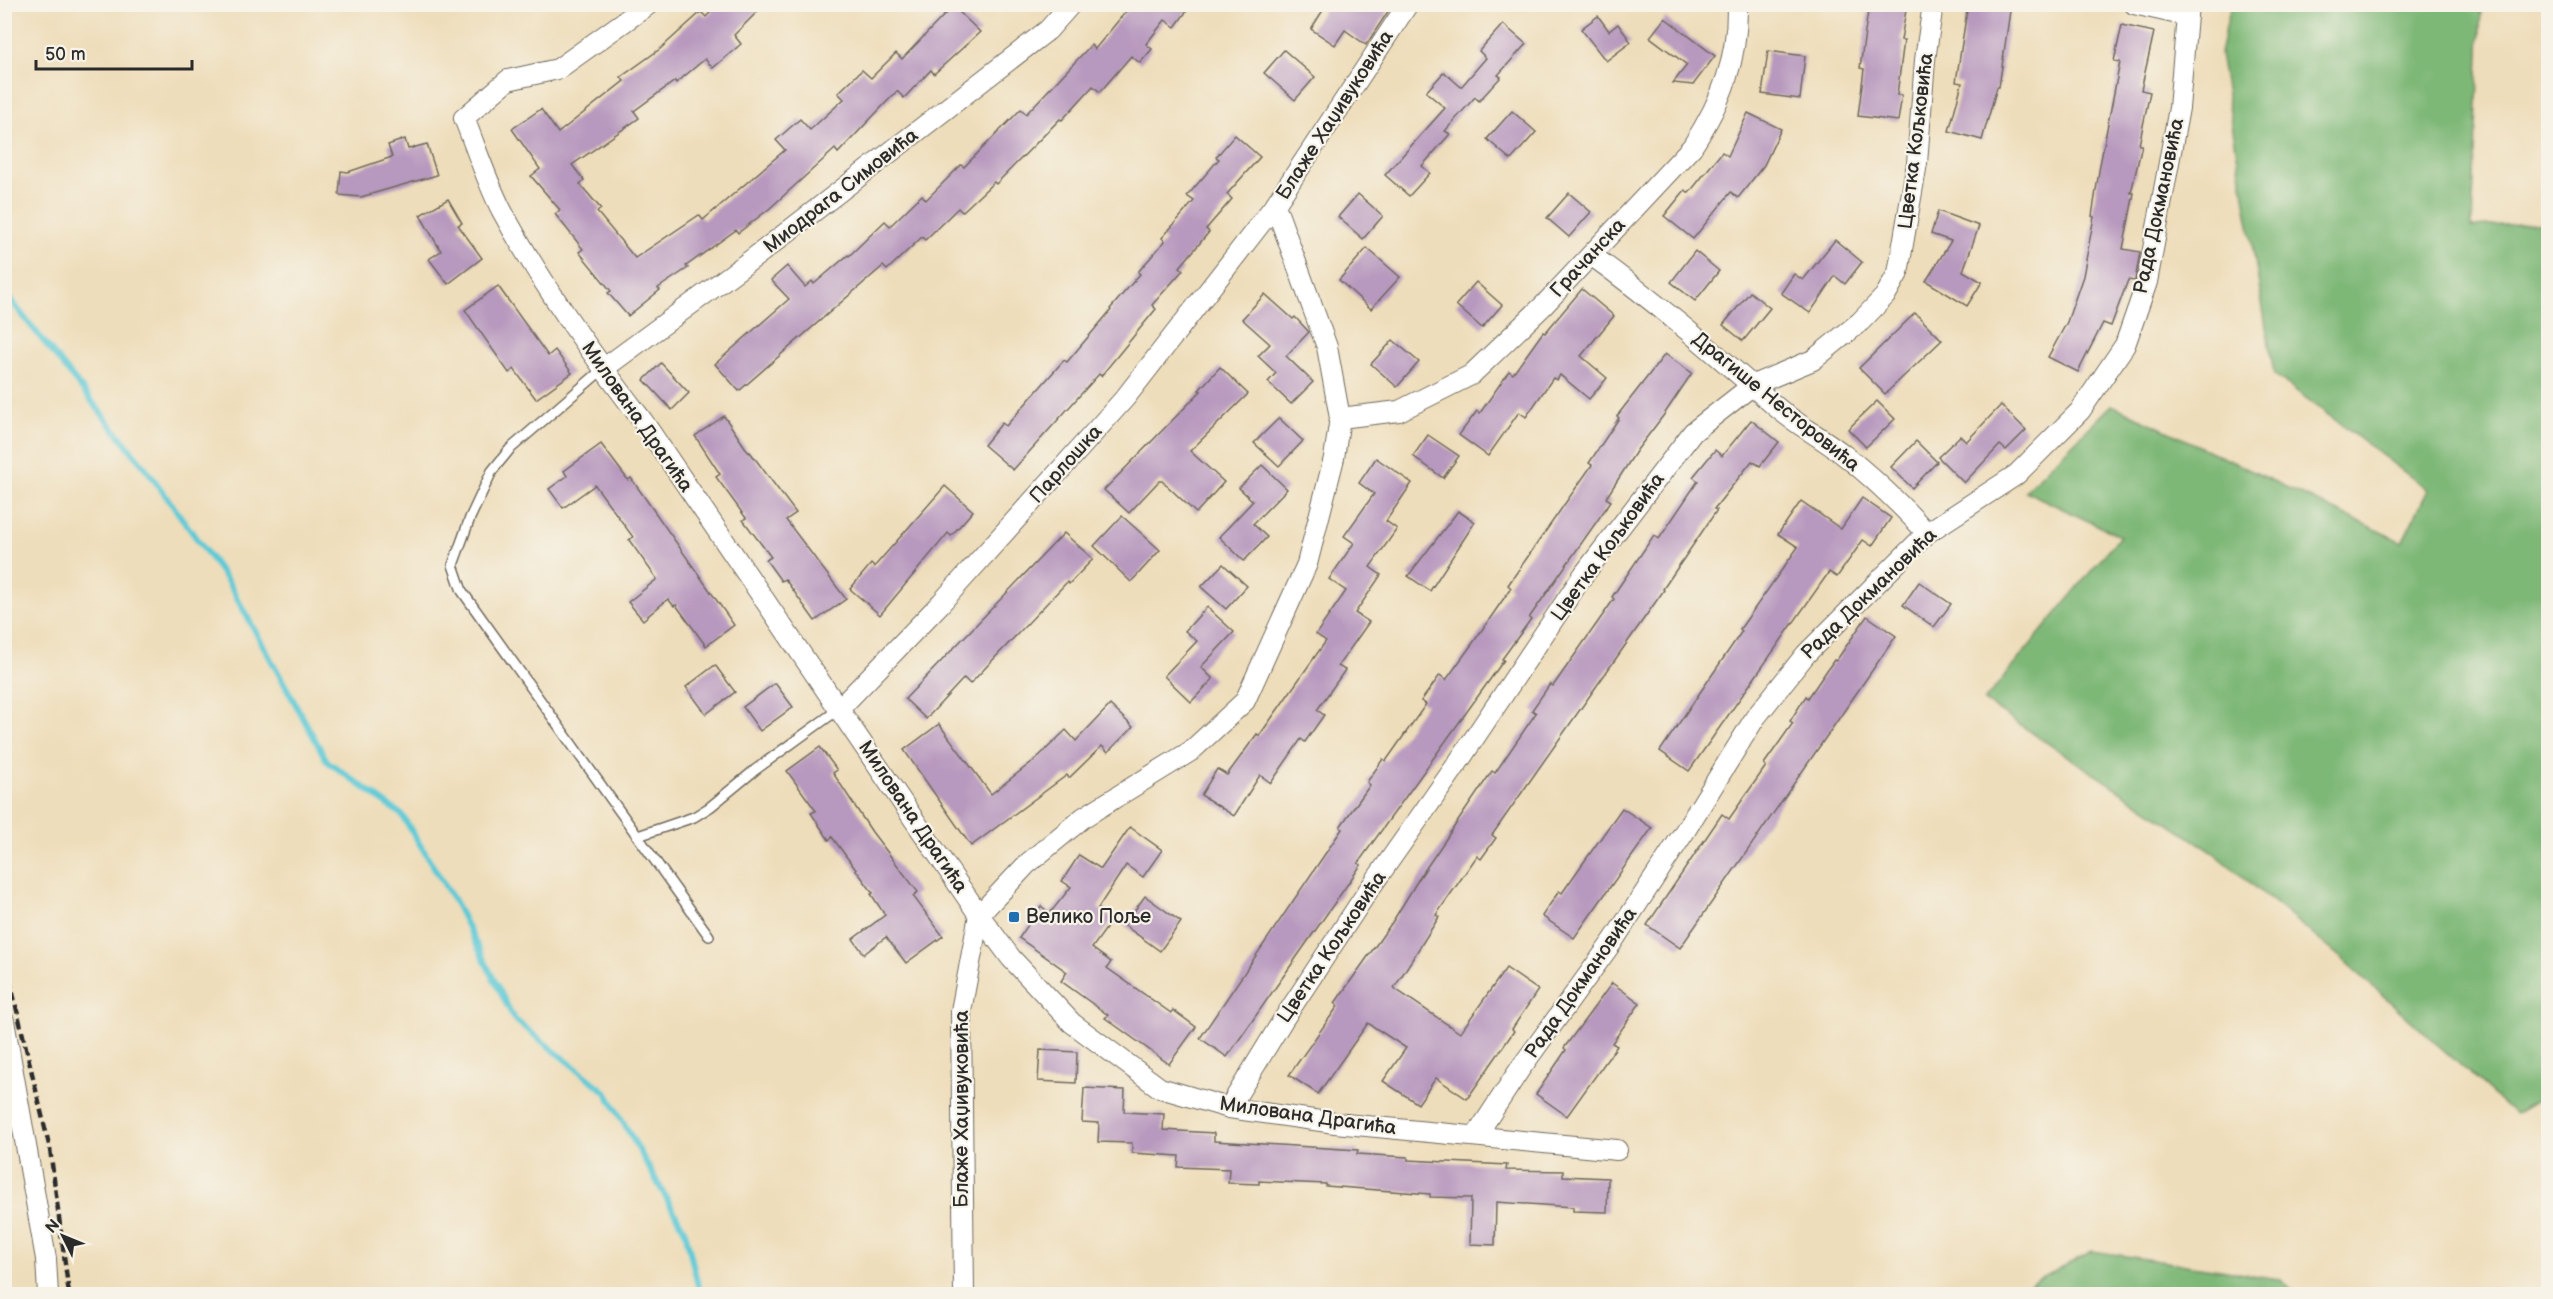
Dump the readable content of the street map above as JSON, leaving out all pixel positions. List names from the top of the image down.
{
  "streets": {
    "street": [
      "Блаже Хаџивуковића",
      "Цветка Кољковића",
      "Миодрага Симовића",
      "Рада Докмановића",
      "Грачанска",
      "Драгише Несторовића",
      "Милована Драгића",
      "Парлошка"
    ]
  },
  "crossings": [
    ["Блаже Хаџивуковића", "Грачанска"],
    ["Блаже Хаџивуковића", "Милована Драгића"],
    ["Блаже Хаџивуковића", "Парлошка"],
    ["Цветка Кољковића", "Драгише Несторовића"],
    ["Цветка Кољковића", "Милована Драгића"],
    ["Миодрага Симовића", "Милована Драгића"],
    ["Рада Докмановића", "Драгише Несторовића"],
    ["Рада Докмановића", "Милована Драгића"],
    ["Грачанска", "Драгише Несторовића"],
    ["Милована Драгића", "Парлошка"]
  ],
  "places": {
    "transit": ["Велико Поље"]
  },
  "scale_bar": "50 m",
  "north": "top left"
}
